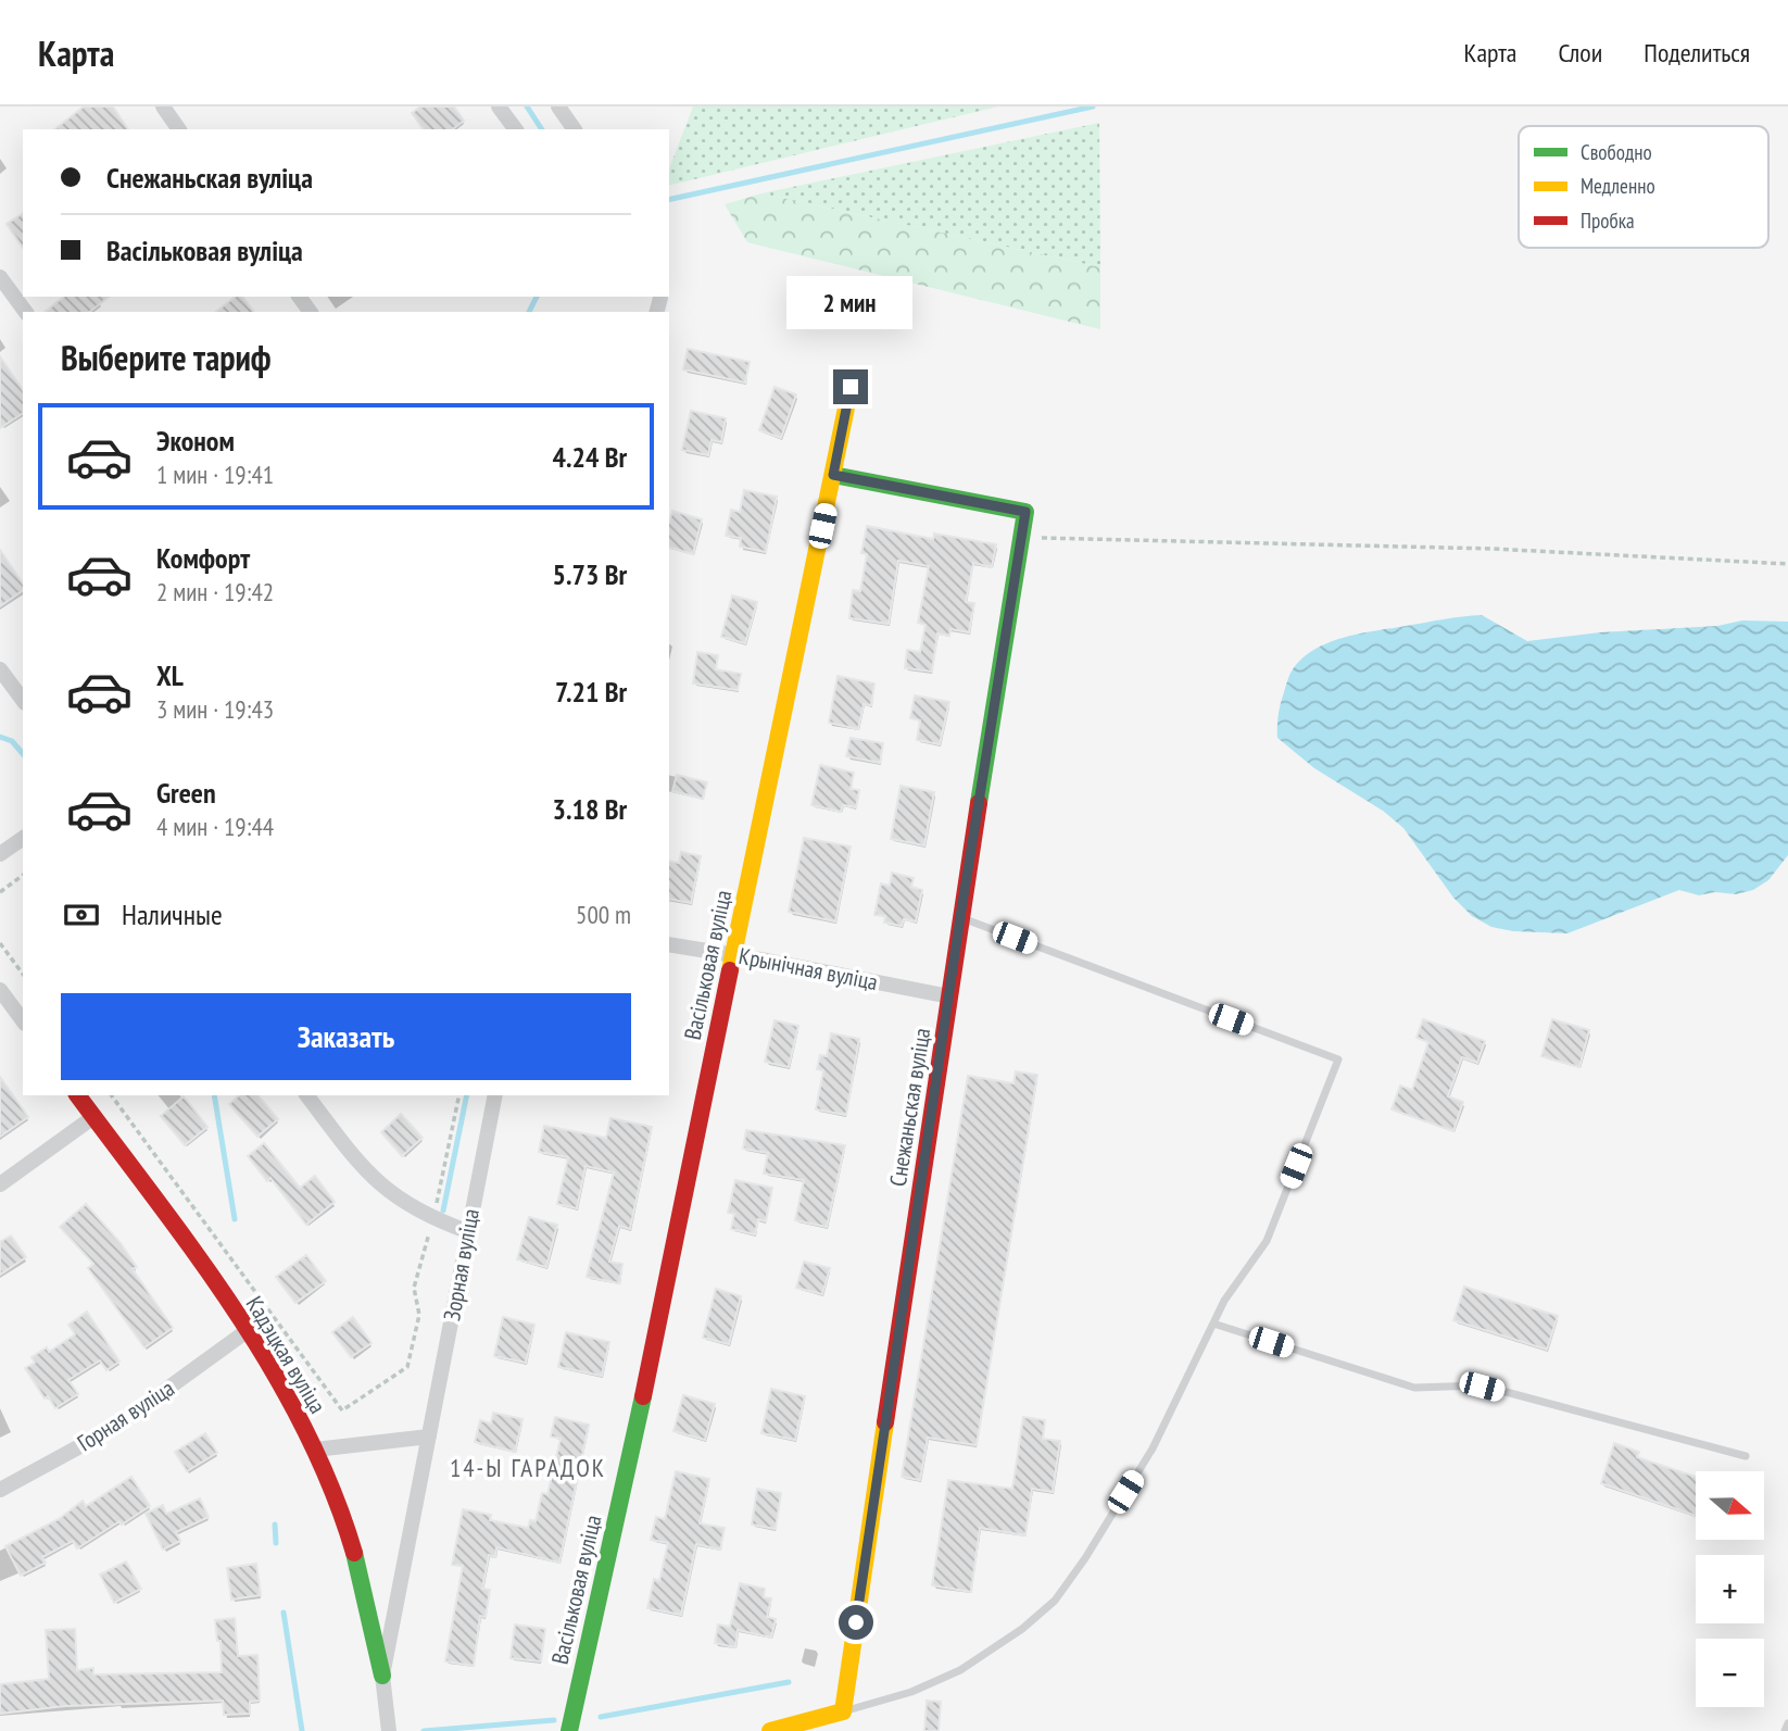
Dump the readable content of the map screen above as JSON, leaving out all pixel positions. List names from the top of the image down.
{
  "streets": {
    "street": [
      "Васільковая вуліца",
      "Крынічная вуліца",
      "Снежаньская вуліца",
      "Зорная вуліца",
      "Кадэцкая вуліца",
      "Горная вуліца"
    ]
  },
  "crossings": [
    ["Васільковая вуліца", "Крынічная вуліца"],
    ["Васільковая вуліца", "Снежаньская вуліца"],
    ["Крынічная вуліца", "Снежаньская вуліца"],
    ["Зорная вуліца", "Кадэцкая вуліца"],
    ["Кадэцкая вуліца", "Горная вуліца"]
  ],
  "districts": ["14-Ы ГАРАДОК"],
  "legend": ["Свободно", "Медленно", "Пробка"],
  "north": "right",
  "page": {
    "header": "Карта",
    "nav": ["Карта", "Слои", "Поделиться"],
    "banner": ["Снежаньская вуліца", "Васільковая вуліца"],
    "bubble": "2 мин",
    "heading": "Выберите тариф",
    "list": [
      {
        "name": "Эконом",
        "note": "1 мин · 19:41",
        "value": "4.24 Br"
      },
      {
        "name": "Комфорт",
        "note": "2 мин · 19:42",
        "value": "5.73 Br"
      },
      {
        "name": "XL",
        "note": "3 мин · 19:43",
        "value": "7.21 Br"
      },
      {
        "name": "Green",
        "note": "4 мин · 19:44",
        "value": "3.18 Br"
      }
    ],
    "pay": ["Наличные", "500 m"],
    "buttons": "Заказать",
    "map_buttons": ["+", "−"]
  }
}
